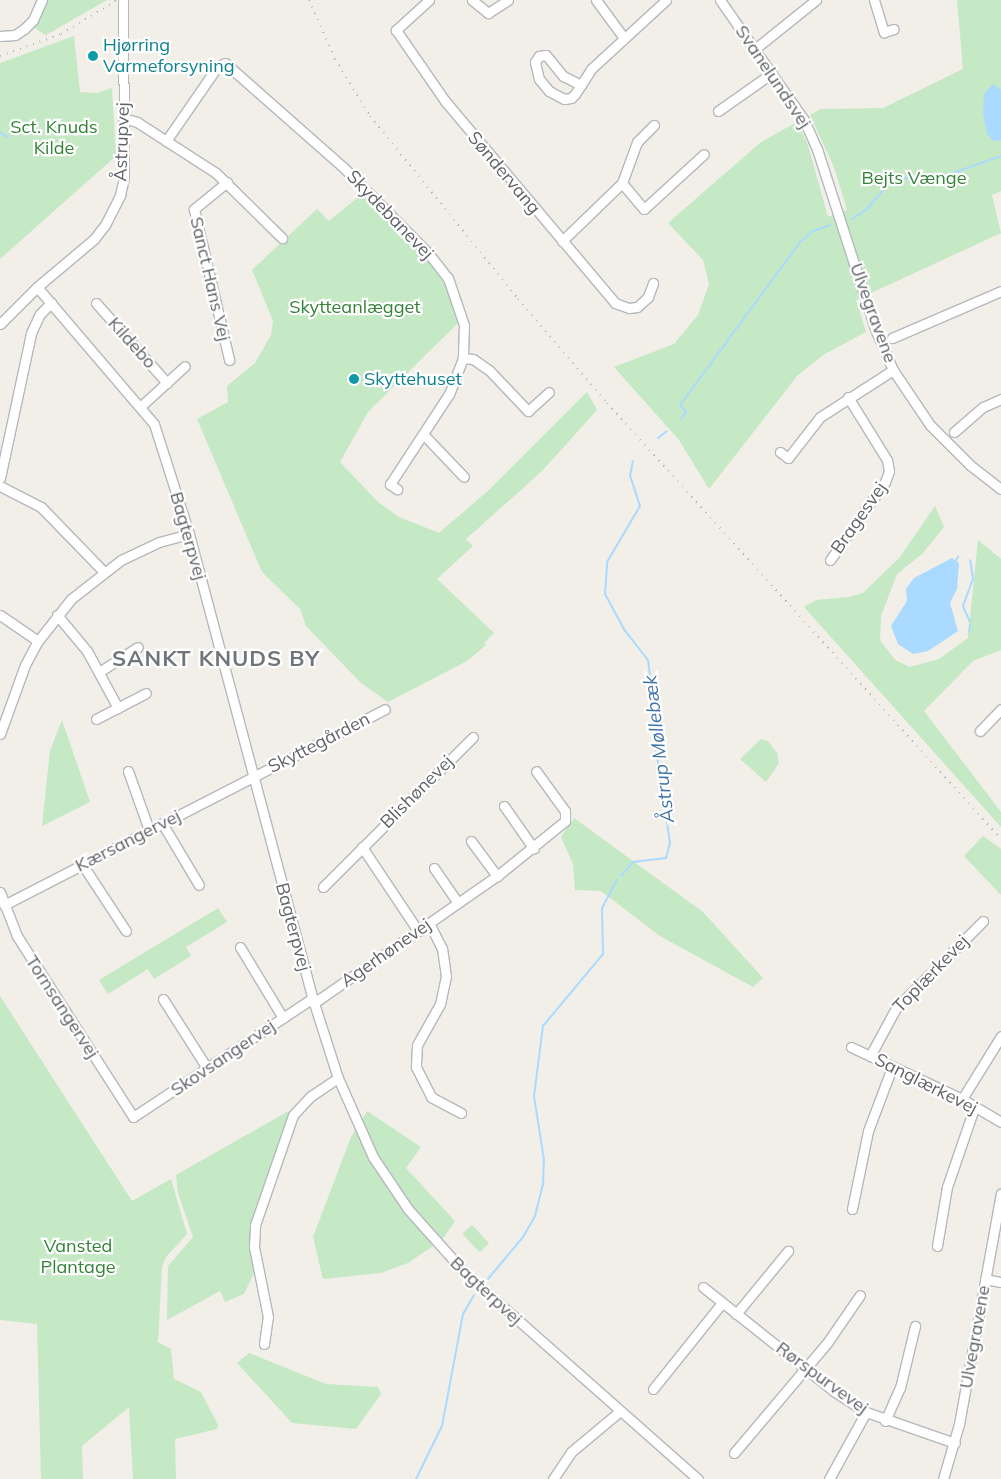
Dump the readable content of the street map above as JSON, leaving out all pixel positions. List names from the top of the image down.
{
  "streets": {
    "street": [
      "Svanelundsvej",
      "Åstrupvej",
      "Søndervang",
      "Skydebanevej",
      "Sanct Hans Vej",
      "Ulvegravene",
      "Kildebo",
      "Bragesvej",
      "Bagterpvej",
      "Skyttegården",
      "Blishønevej",
      "Kærsangervej",
      "Agerhønevej",
      "Toplærkevej",
      "Tornsangervej",
      "Skovsangervej",
      "Sanglærkevej",
      "Rørspurvevej"
    ]
  },
  "crossings": [
    ["Svanelundsvej", "Ulvegravene"],
    ["Åstrupvej", "Bagterpvej"],
    ["Ulvegravene", "Rørspurvevej"],
    ["Kildebo", "Bagterpvej"],
    ["Bagterpvej", "Skyttegården"],
    ["Bagterpvej", "Kærsangervej"],
    ["Bagterpvej", "Agerhønevej"],
    ["Bagterpvej", "Skovsangervej"],
    ["Skyttegården", "Kærsangervej"],
    ["Kærsangervej", "Tornsangervej"],
    ["Agerhønevej", "Skovsangervej"],
    ["Toplærkevej", "Sanglærkevej"],
    ["Tornsangervej", "Skovsangervej"]
  ],
  "districts": ["SANKT KNUDS BY"],
  "water": ["Åstrup Møllebæk"],
  "parks": [
    "Sct. Knuds Kilde",
    "Bejts Vænge",
    "Skytteanlægget",
    "Vansted Plantage"
  ],
  "places": ["Hjørring Varmeforsyning", "Skyttehuset"]
}
